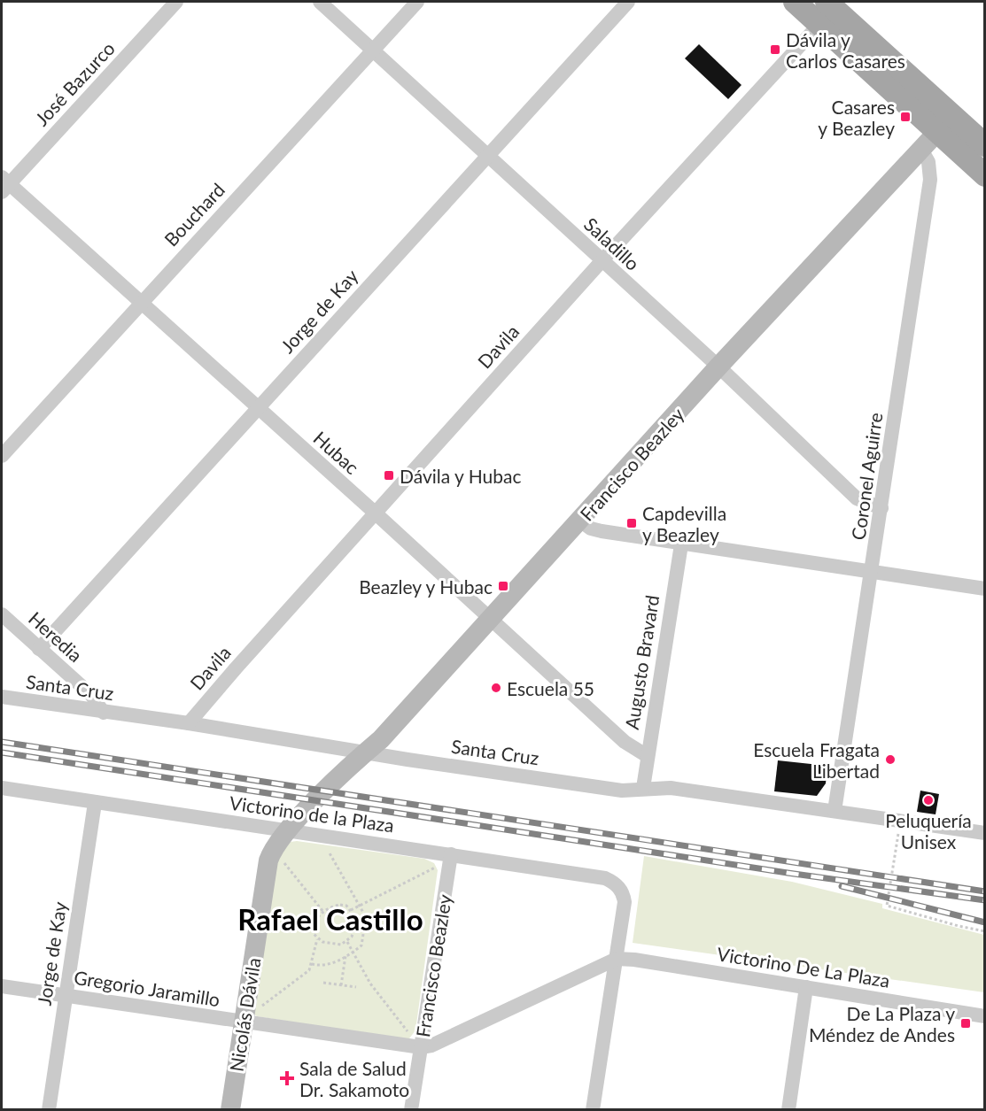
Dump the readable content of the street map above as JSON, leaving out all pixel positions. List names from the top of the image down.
{
  "streets": {
    "street": [
      "José Bazurco",
      "Bouchard",
      "Saladillo",
      "Jorge de Kay",
      "Davila",
      "Hubac",
      "Francisco Beazley",
      "Coronel Aguirre",
      "Heredia",
      "Augusto Bravard",
      "Santa Cruz",
      "Victorino de la Plaza",
      "Victorino De La Plaza",
      "Gregorio Jaramillo",
      "Nicolás Dávila"
    ]
  },
  "crossings": [
    ["José Bazurco", "Hubac"],
    ["Bouchard", "Saladillo"],
    ["Bouchard", "Hubac"],
    ["Saladillo", "Jorge de Kay"],
    ["Saladillo", "Davila"],
    ["Saladillo", "Francisco Beazley"],
    ["Saladillo", "Coronel Aguirre"],
    ["Jorge de Kay", "Hubac"],
    ["Jorge de Kay", "Heredia"],
    ["Jorge de Kay", "Victorino de la Plaza"],
    ["Jorge de Kay", "Gregorio Jaramillo"],
    ["Davila", "Hubac"],
    ["Davila", "Santa Cruz"],
    ["Hubac", "Francisco Beazley"],
    ["Hubac", "Augusto Bravard"],
    ["Francisco Beazley", "Coronel Aguirre"],
    ["Francisco Beazley", "Santa Cruz"],
    ["Francisco Beazley", "Victorino de la Plaza"],
    ["Francisco Beazley", "Gregorio Jaramillo"],
    ["Francisco Beazley", "Nicolás Dávila"],
    ["Coronel Aguirre", "Santa Cruz"],
    ["Heredia", "Santa Cruz"],
    ["Augusto Bravard", "Santa Cruz"],
    ["Victorino de la Plaza", "Victorino De La Plaza"],
    ["Victorino de la Plaza", "Gregorio Jaramillo"],
    ["Victorino de la Plaza", "Nicolás Dávila"],
    ["Victorino De La Plaza", "Gregorio Jaramillo"],
    ["Gregorio Jaramillo", "Nicolás Dávila"]
  ],
  "districts": ["Rafael Castillo"],
  "places": {
    "transit": [
      "Dávila y Carlos Casares",
      "Casares y Beazley",
      "Dávila y Hubac",
      "Capdevilla y Beazley",
      "Beazley y Hubac",
      "De La Plaza y Méndez de Andes"
    ],
    "other": ["Escuela 55", "Escuela Fragata Libertad", "Peluquería Unisex"],
    "health": ["Sala de Salud Dr. Sakamoto"]
  }
}
